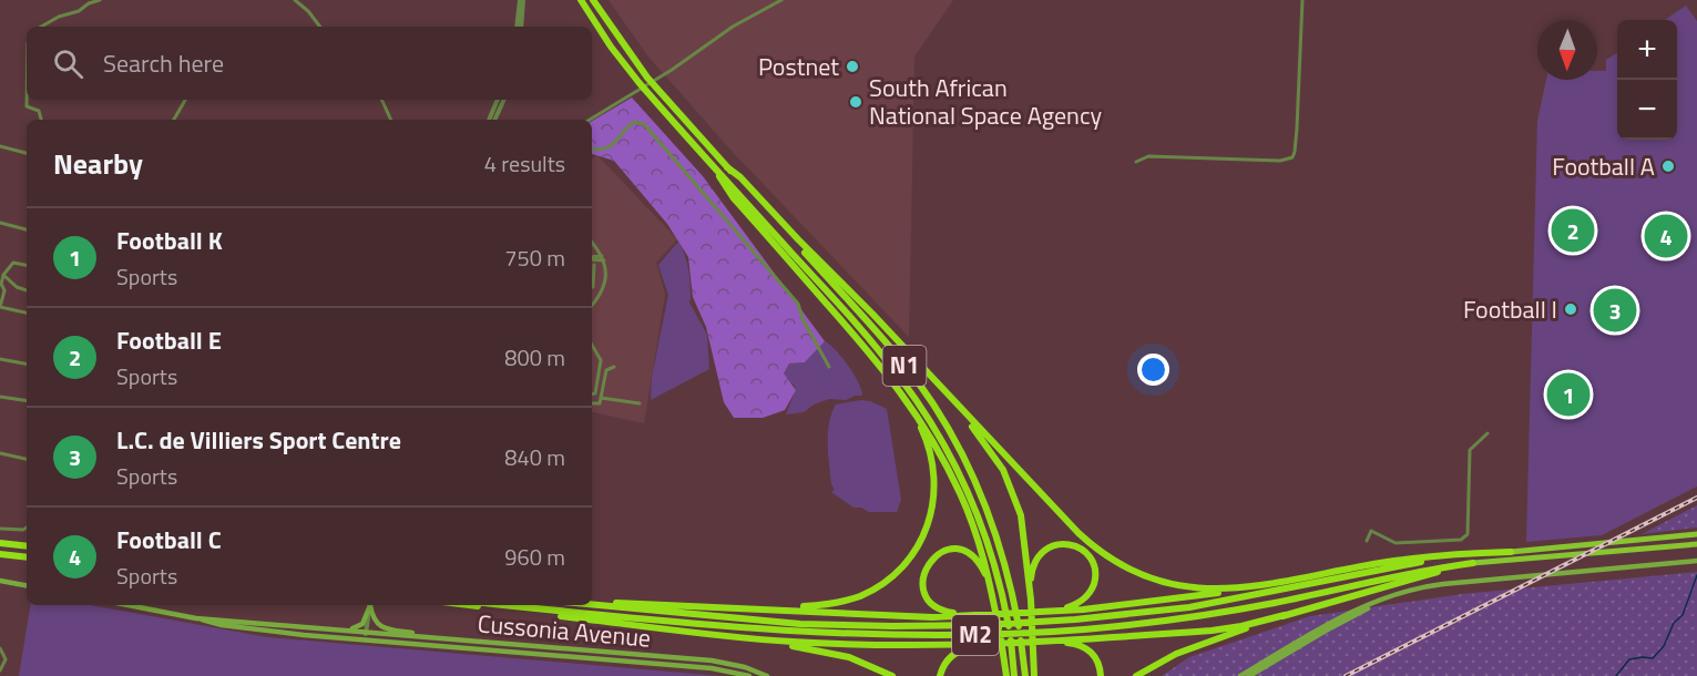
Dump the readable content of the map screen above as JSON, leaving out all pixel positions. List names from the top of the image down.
{
  "streets": {
    "highway": ["N1", "M2"],
    "main road": ["Cussonia Avenue"]
  },
  "places": [
    "Postnet",
    "South African National Space Agency",
    "Football A",
    "Football I"
  ],
  "north": "bottom",
  "page": {
    "map_buttons": ["+", "−"],
    "search": "Search here",
    "heading": ["Nearby", "4 results"],
    "pins": [
      "2",
      "4",
      "3",
      "1"
    ],
    "list": [
      {
        "mark": "1",
        "name": "Football K",
        "note": "Sports",
        "value": "750 m"
      },
      {
        "mark": "2",
        "name": "Football E",
        "note": "Sports",
        "value": "800 m"
      },
      {
        "mark": "3",
        "name": "L.C. de Villiers Sport Centre",
        "note": "Sports",
        "value": "840 m"
      },
      {
        "mark": "4",
        "name": "Football C",
        "note": "Sports",
        "value": "960 m"
      }
    ]
  }
}
